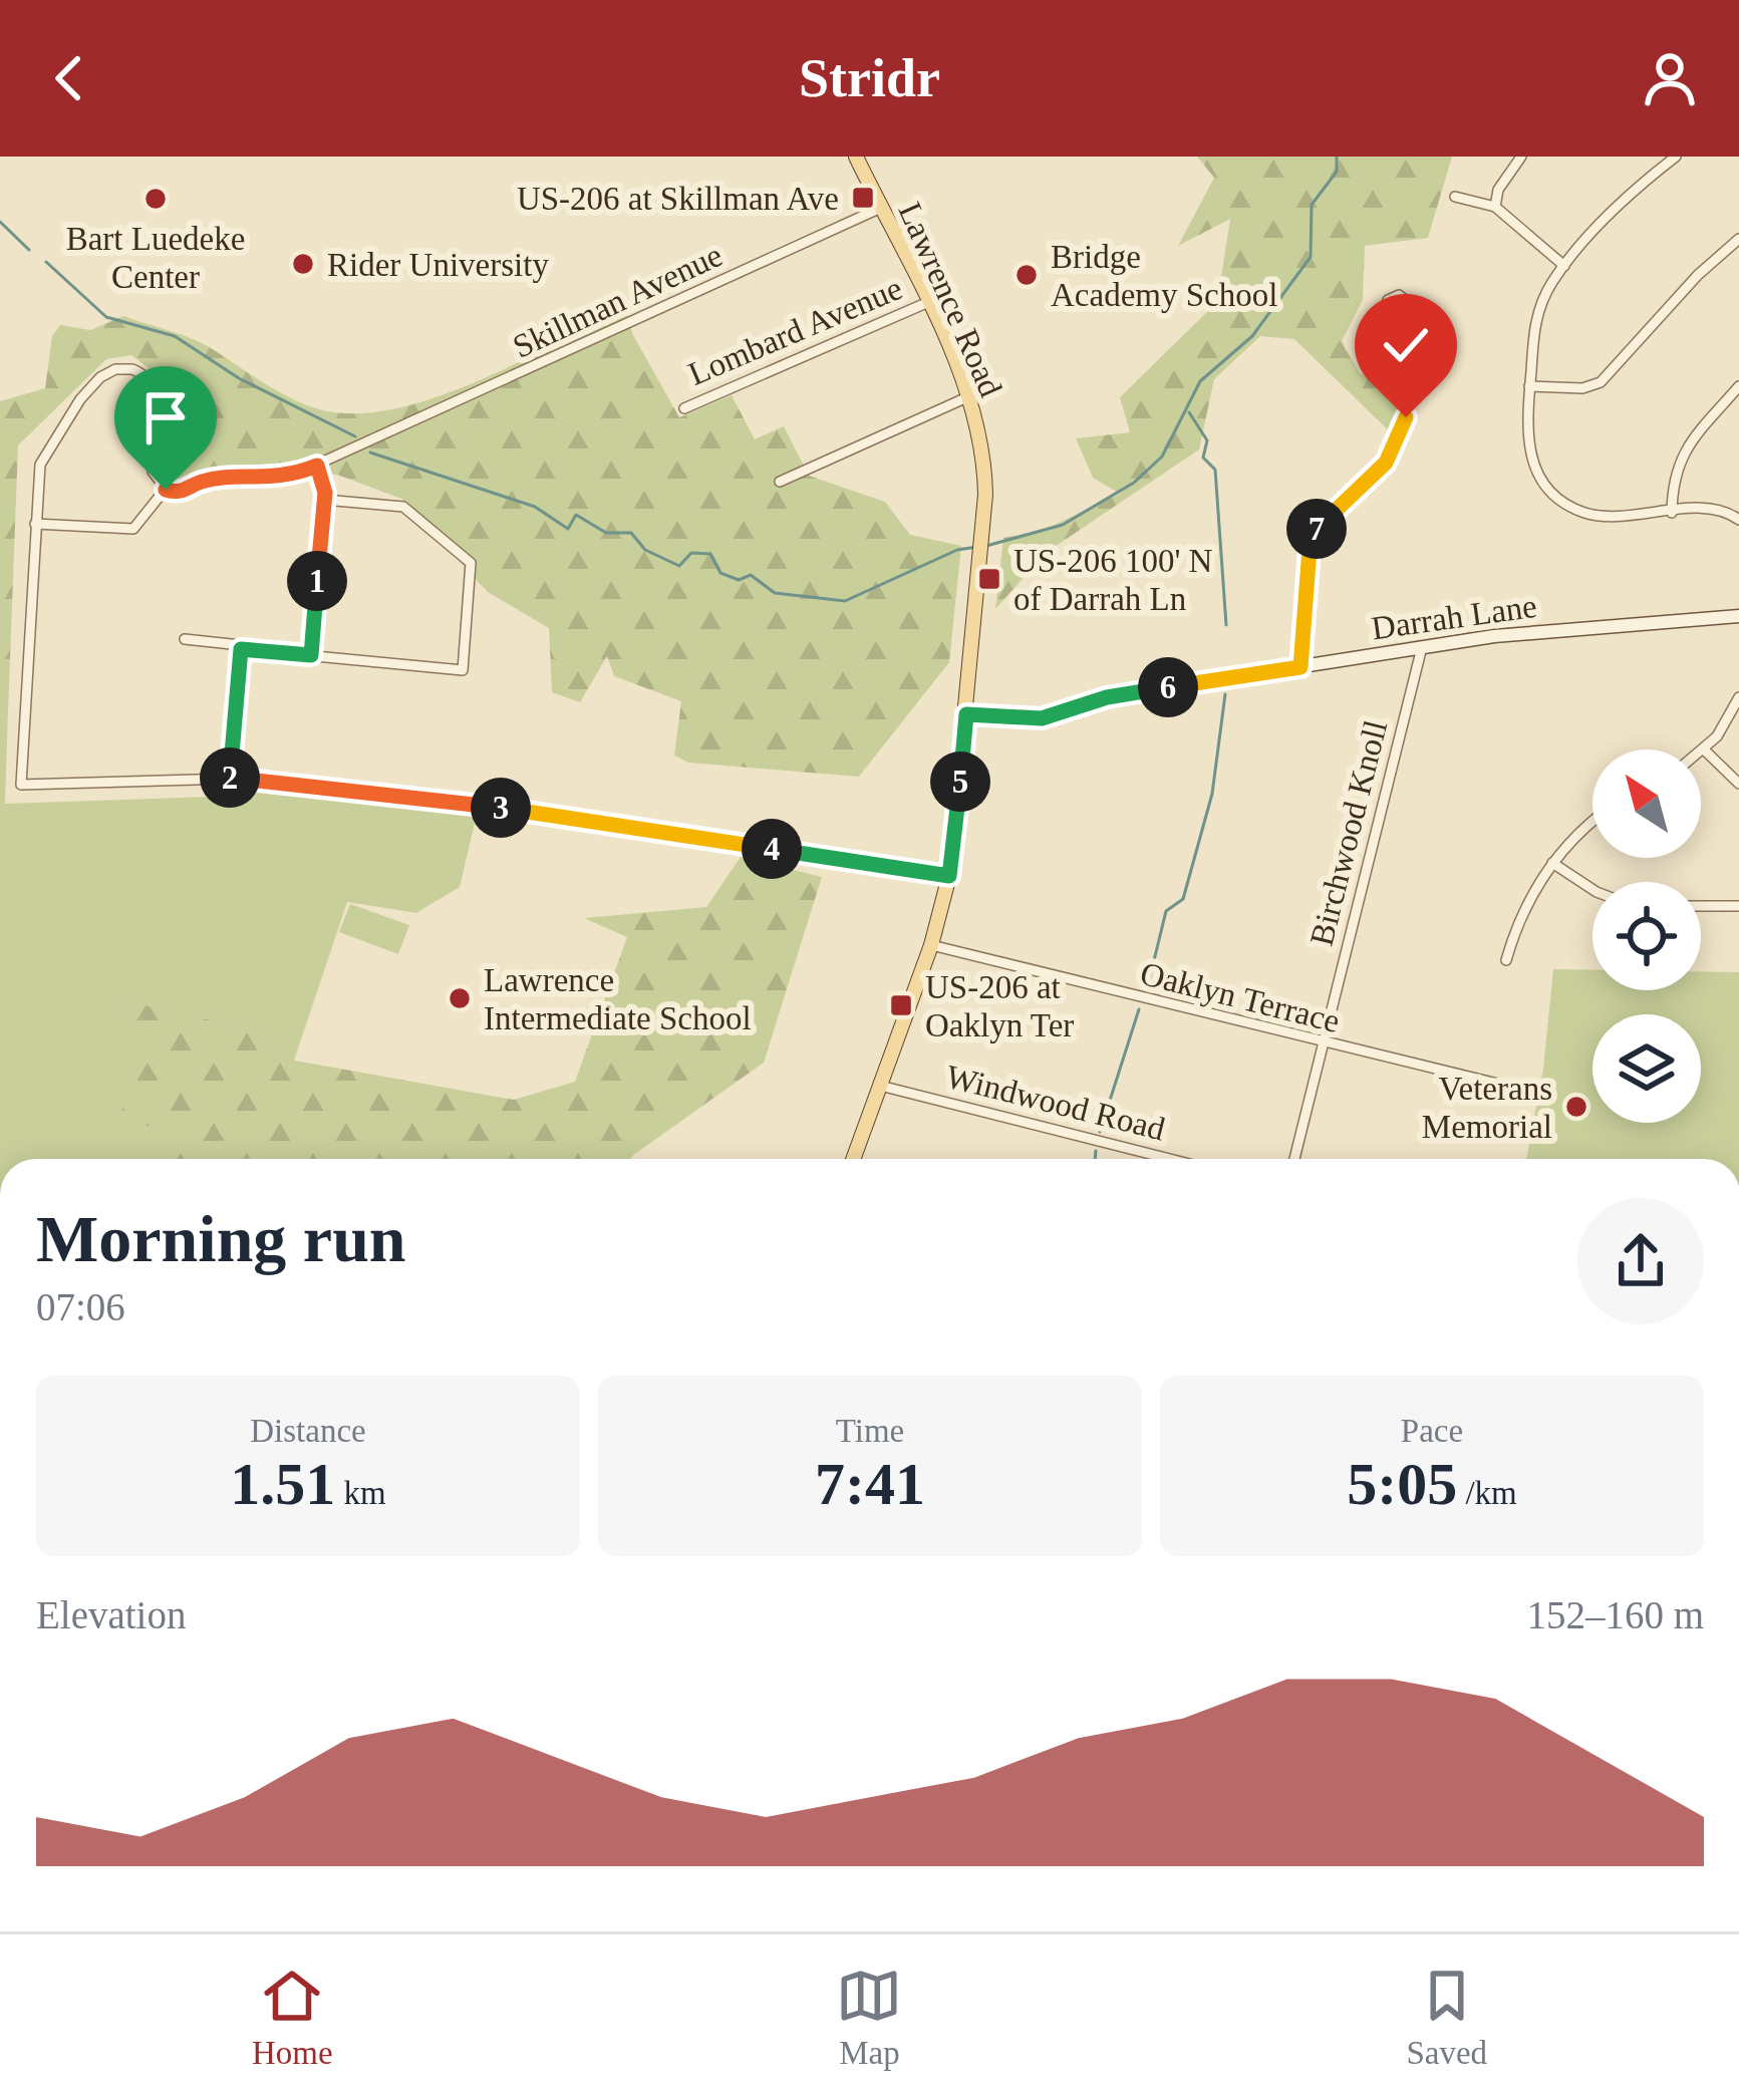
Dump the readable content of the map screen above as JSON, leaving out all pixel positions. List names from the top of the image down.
{
  "streets": {
    "main road": ["Lawrence Road"],
    "street": [
      "Skillman Avenue",
      "Lombard Avenue",
      "Darrah Lane",
      "Birchwood Knoll",
      "Oaklyn Terrace",
      "Windwood Road"
    ]
  },
  "crossings": [
    ["Lawrence Road", "Skillman Avenue"],
    ["Lawrence Road", "Lombard Avenue"],
    ["Lawrence Road", "Darrah Lane"],
    ["Lawrence Road", "Oaklyn Terrace"],
    ["Lawrence Road", "Windwood Road"],
    ["Darrah Lane", "Birchwood Knoll"],
    ["Birchwood Knoll", "Oaklyn Terrace"]
  ],
  "places": {
    "transit": ["US-206 at Skillman Ave", "US-206 100' N of Darrah Ln", "US-206 at Oaklyn Ter"],
    "other": [
      "Bart Luedeke Center",
      "Rider University",
      "Bridge Academy School",
      "Lawrence Intermediate School",
      "Veterans Memorial"
    ]
  },
  "north": "top left",
  "page": {
    "header": "Stridr",
    "pins": [
      "7",
      "1",
      "6",
      "2",
      "5",
      "3",
      "4"
    ],
    "heading": ["Morning run", "07:06"],
    "stats": [
      ["Distance", "1.51 km"],
      ["Time", "7:41"],
      ["Pace", "5:05 /km"]
    ],
    "chart": ["Elevation", "152–160 m"],
    "tabs": ["Home", "Map", "Saved"]
  }
}
